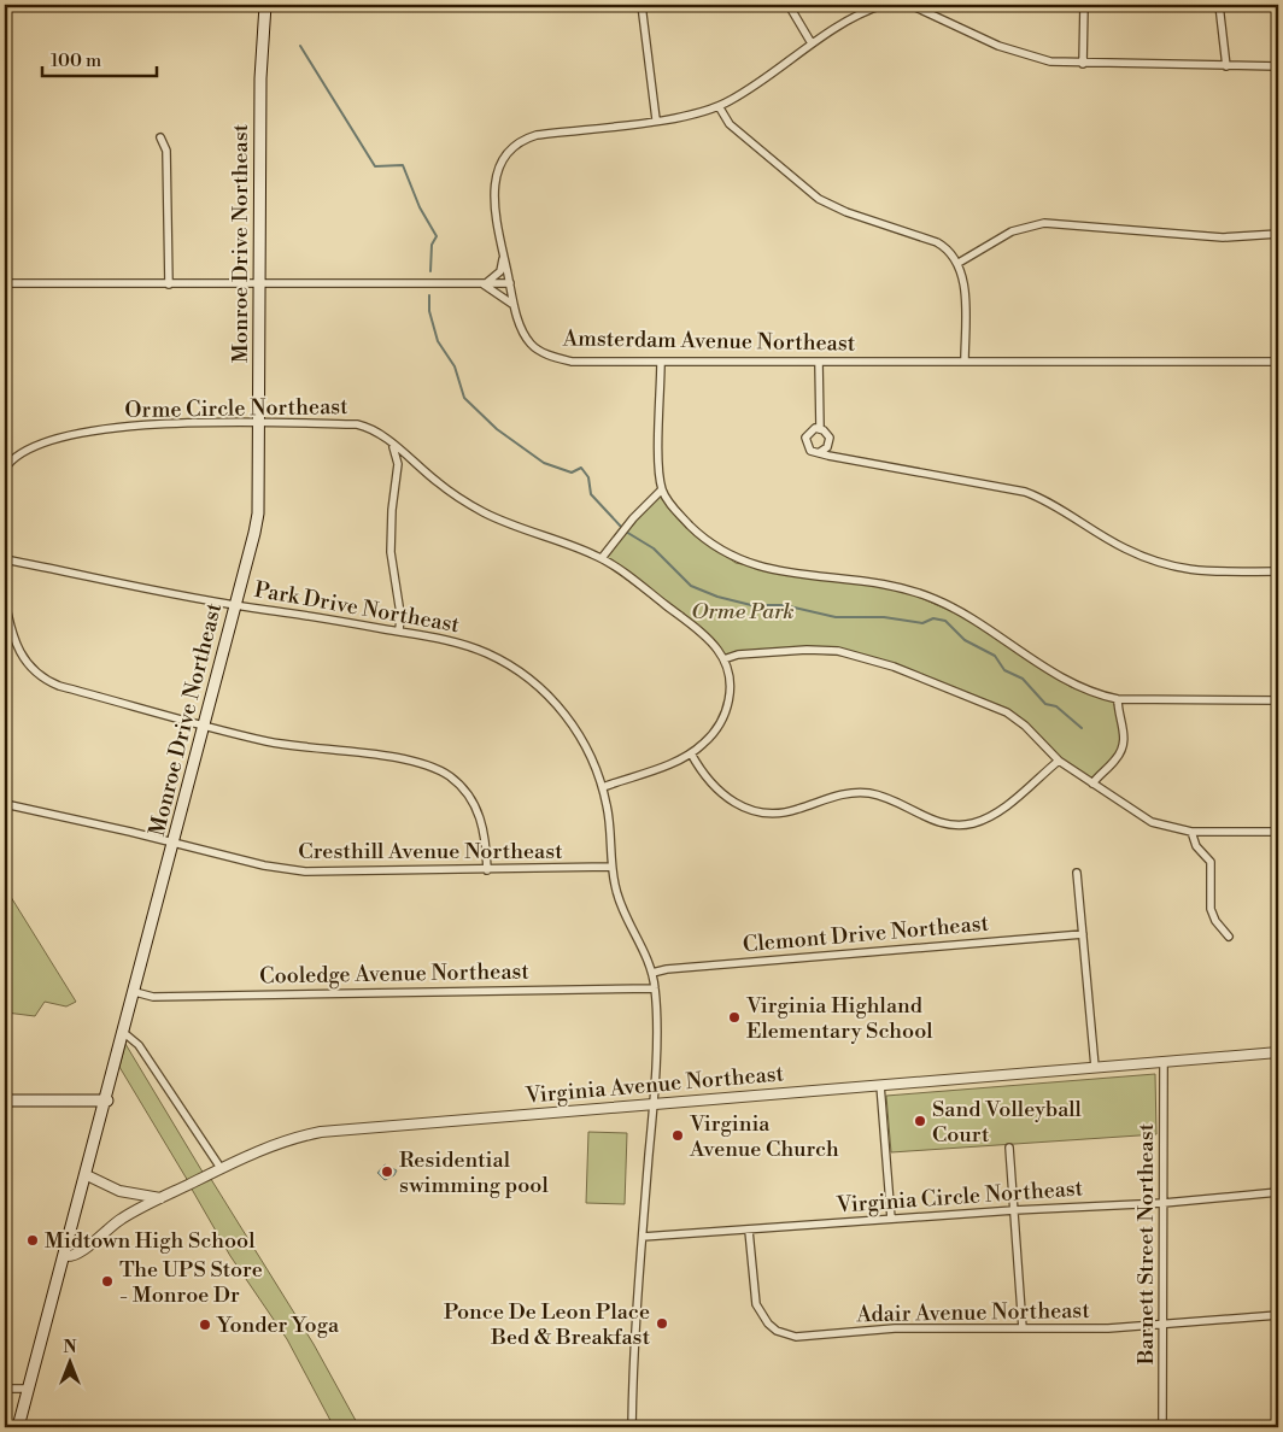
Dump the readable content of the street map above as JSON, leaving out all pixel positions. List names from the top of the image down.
{
  "streets": {
    "main road": ["Monroe Drive Northeast"],
    "street": [
      "Amsterdam Avenue Northeast",
      "Orme Circle Northeast",
      "Park Drive Northeast",
      "Cresthill Avenue Northeast",
      "Clemont Drive Northeast",
      "Cooledge Avenue Northeast",
      "Virginia Avenue Northeast",
      "Virginia Circle Northeast",
      "Barnett Street Northeast",
      "Adair Avenue Northeast"
    ]
  },
  "crossings": [
    ["Monroe Drive Northeast", "Orme Circle Northeast"],
    ["Monroe Drive Northeast", "Park Drive Northeast"],
    ["Monroe Drive Northeast", "Cresthill Avenue Northeast"],
    ["Monroe Drive Northeast", "Cooledge Avenue Northeast"],
    ["Monroe Drive Northeast", "Virginia Avenue Northeast"],
    ["Park Drive Northeast", "Cresthill Avenue Northeast"],
    ["Park Drive Northeast", "Clemont Drive Northeast"],
    ["Park Drive Northeast", "Cooledge Avenue Northeast"],
    ["Park Drive Northeast", "Virginia Avenue Northeast"],
    ["Park Drive Northeast", "Virginia Circle Northeast"],
    ["Virginia Avenue Northeast", "Barnett Street Northeast"],
    ["Virginia Circle Northeast", "Barnett Street Northeast"],
    ["Virginia Circle Northeast", "Adair Avenue Northeast"],
    ["Barnett Street Northeast", "Adair Avenue Northeast"]
  ],
  "parks": ["Orme Park"],
  "places": [
    "Virginia Highland Elementary School",
    "Sand Volleyball Court",
    "Virginia Avenue Church",
    "Residential swimming pool",
    "Midtown High School",
    "The UPS Store - Monroe Dr",
    "Ponce De Leon Place Bed & Breakfast",
    "Yonder Yoga"
  ],
  "scale_bar": "100 m",
  "north": "top"
}
